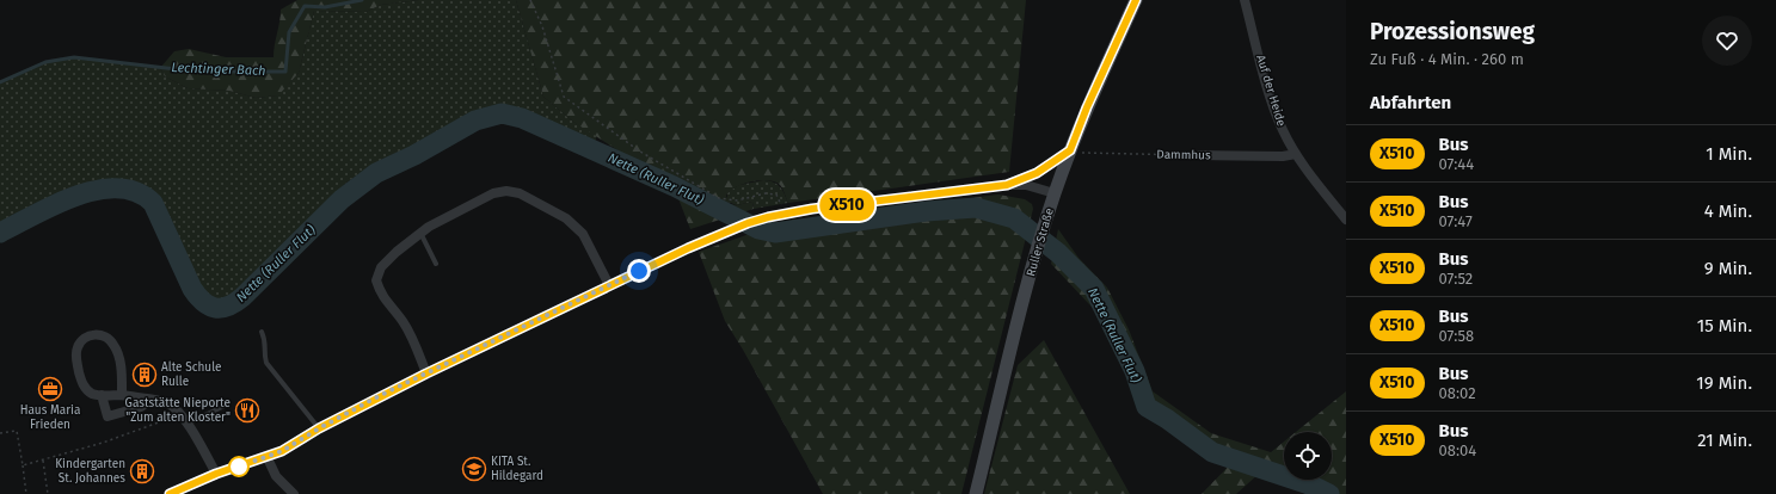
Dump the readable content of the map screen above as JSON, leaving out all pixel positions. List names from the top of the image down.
{
  "streets": {
    "main road": ["Ruller Straße"],
    "street": ["Auf der Heide", "Dammhus"]
  },
  "crossings": [
    ["Auf der Heide", "Dammhus"],
    ["Dammhus", "Ruller Straße"]
  ],
  "water": ["Lechtinger Bach", "Nette (Ruller Flut)"],
  "places": {
    "building": ["Alte Schule Rulle", "Kindergarten St. Johannes"],
    "office": ["Haus Maria Frieden"],
    "restaurant": ["Gaststätte Nieporte \"Zum alten Kloster\""],
    "school or university": ["KITA St. Hildegard"]
  },
  "lines": ["bus line X510"],
  "page": {
    "on_map": "X510",
    "heading": [
      ["Prozessionsweg", "Zu Fuß · 4 Min. · 260 m"],
      "Abfahrten"
    ],
    "list": [
      {
        "mark": "X510",
        "name": "Bus",
        "note": "07:44",
        "value": "1 Min."
      },
      {
        "mark": "X510",
        "name": "Bus",
        "note": "07:47",
        "value": "4 Min."
      },
      {
        "mark": "X510",
        "name": "Bus",
        "note": "07:52",
        "value": "9 Min."
      },
      {
        "mark": "X510",
        "name": "Bus",
        "note": "07:58",
        "value": "15 Min."
      },
      {
        "mark": "X510",
        "name": "Bus",
        "note": "08:02",
        "value": "19 Min."
      },
      {
        "mark": "X510",
        "name": "Bus",
        "note": "08:04",
        "value": "21 Min."
      }
    ]
  }
}
